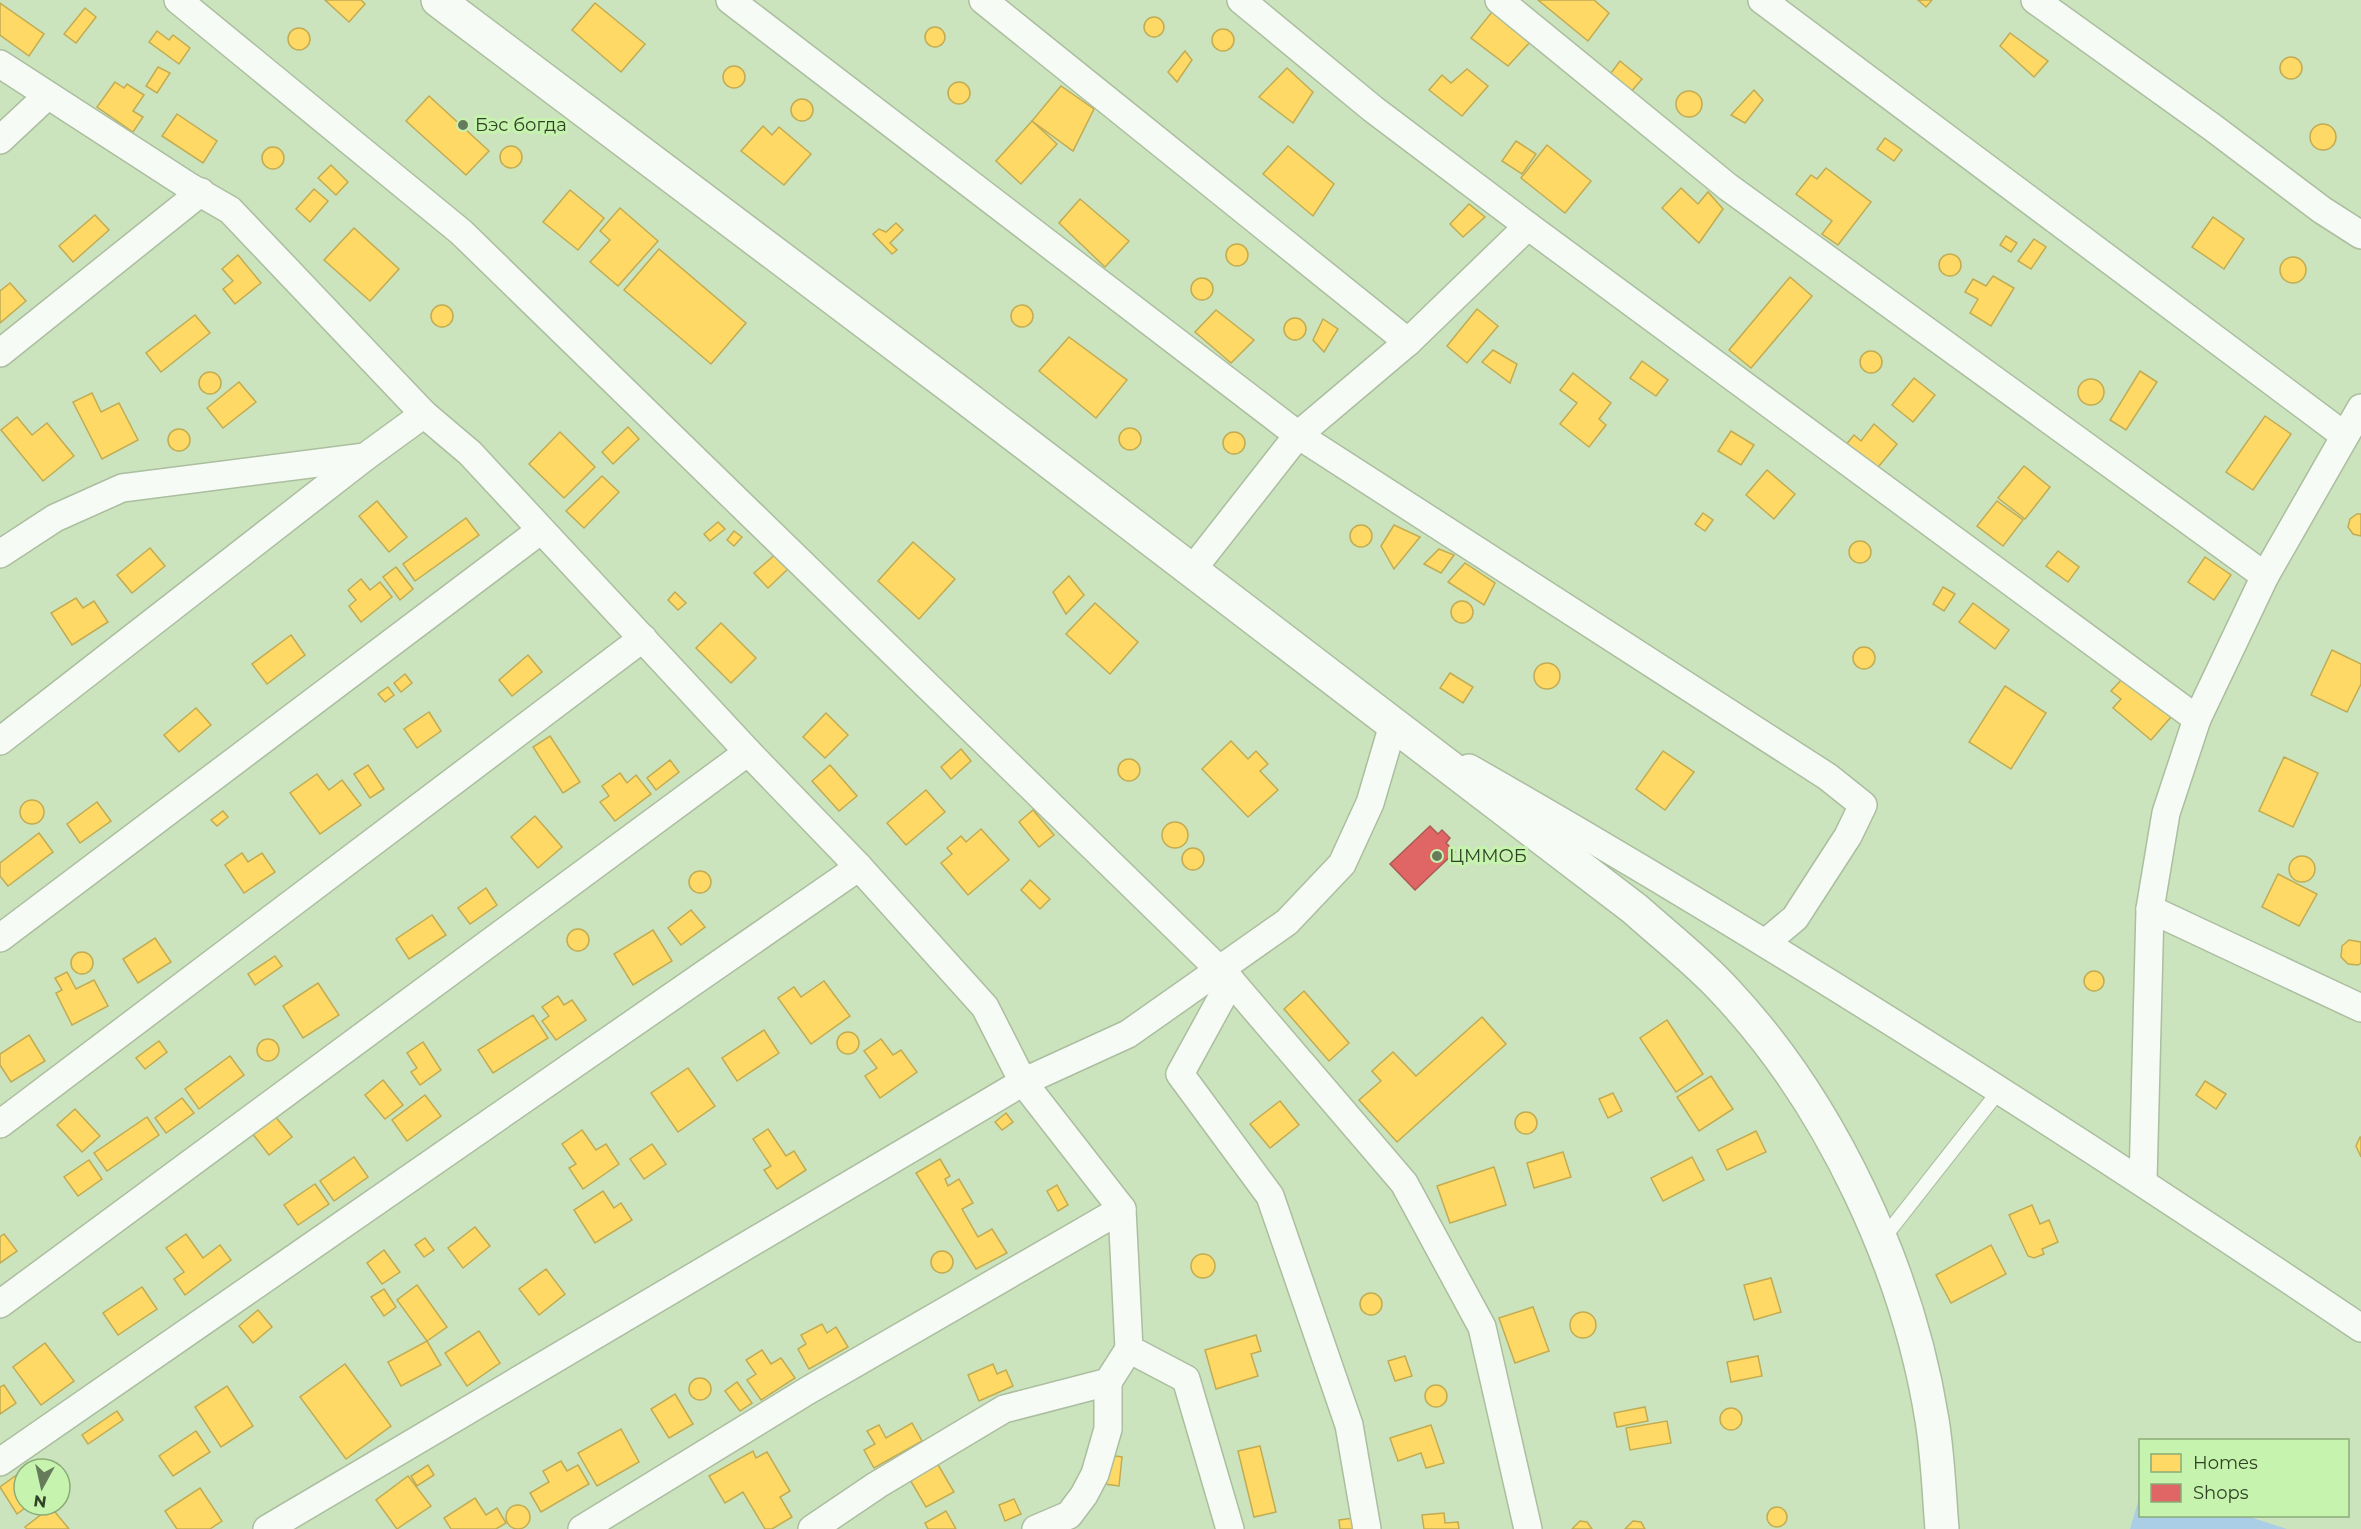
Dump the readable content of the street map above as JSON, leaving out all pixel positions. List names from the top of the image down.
{
  "places": ["Бэс богда", "ЦММОБ"],
  "legend": ["Homes", "Shops"],
  "north": "bottom"
}
